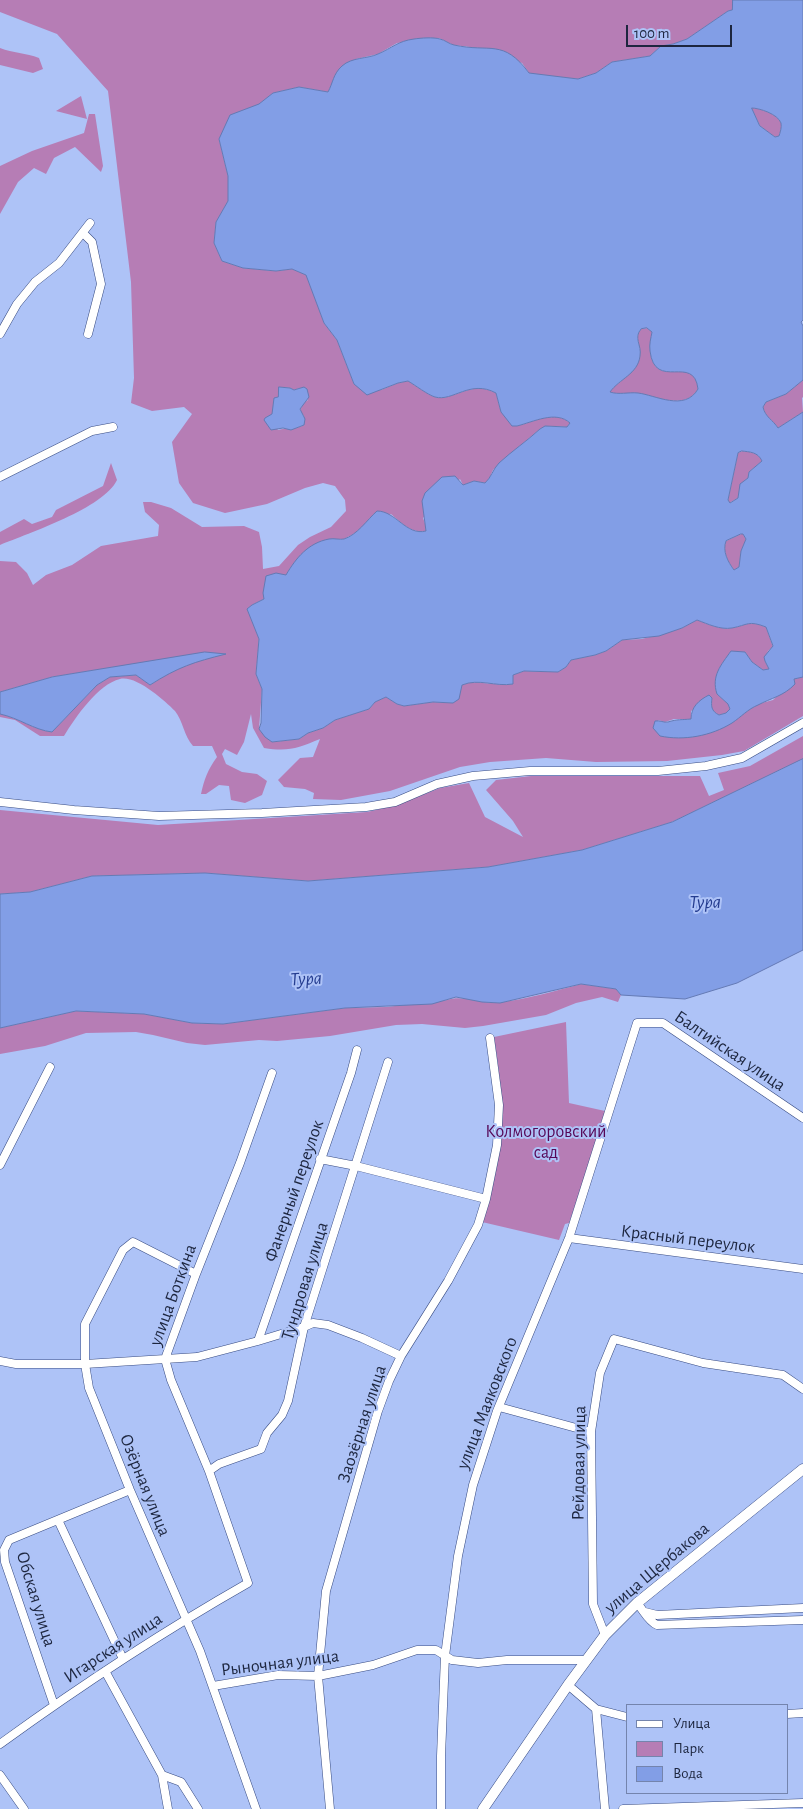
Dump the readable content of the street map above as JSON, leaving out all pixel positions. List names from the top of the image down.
{
  "streets": {
    "street": [
      "Балтийская улица",
      "Фанерный переулок",
      "Красный переулок",
      "Тундровая улица",
      "улица Боткина",
      "улица Маяковского",
      "Заозёрная улица",
      "Рейдовая улица",
      "Озёрная улица",
      "улица Щербакова",
      "Обская улица",
      "Игарская улица",
      "Рыночная улица"
    ]
  },
  "crossings": [
    ["Балтийская улица", "улица Маяковского"],
    ["Красный переулок", "улица Маяковского"],
    ["Тундровая улица", "улица Боткина"],
    ["улица Боткина", "Озёрная улица"],
    ["улица Боткина", "Игарская улица"],
    ["улица Маяковского", "Рыночная улица"],
    ["Заозёрная улица", "Рыночная улица"],
    ["Рейдовая улица", "улица Щербакова"],
    ["Озёрная улица", "Обская улица"],
    ["Озёрная улица", "Игарская улица"],
    ["Озёрная улица", "Рыночная улица"],
    ["улица Щербакова", "Рыночная улица"],
    ["Обская улица", "Игарская улица"]
  ],
  "water": ["Тура"],
  "parks": ["Колмогоровский сад"],
  "legend": ["Улица", "Парк", "Вода"],
  "scale_bar": "100 m"
}
